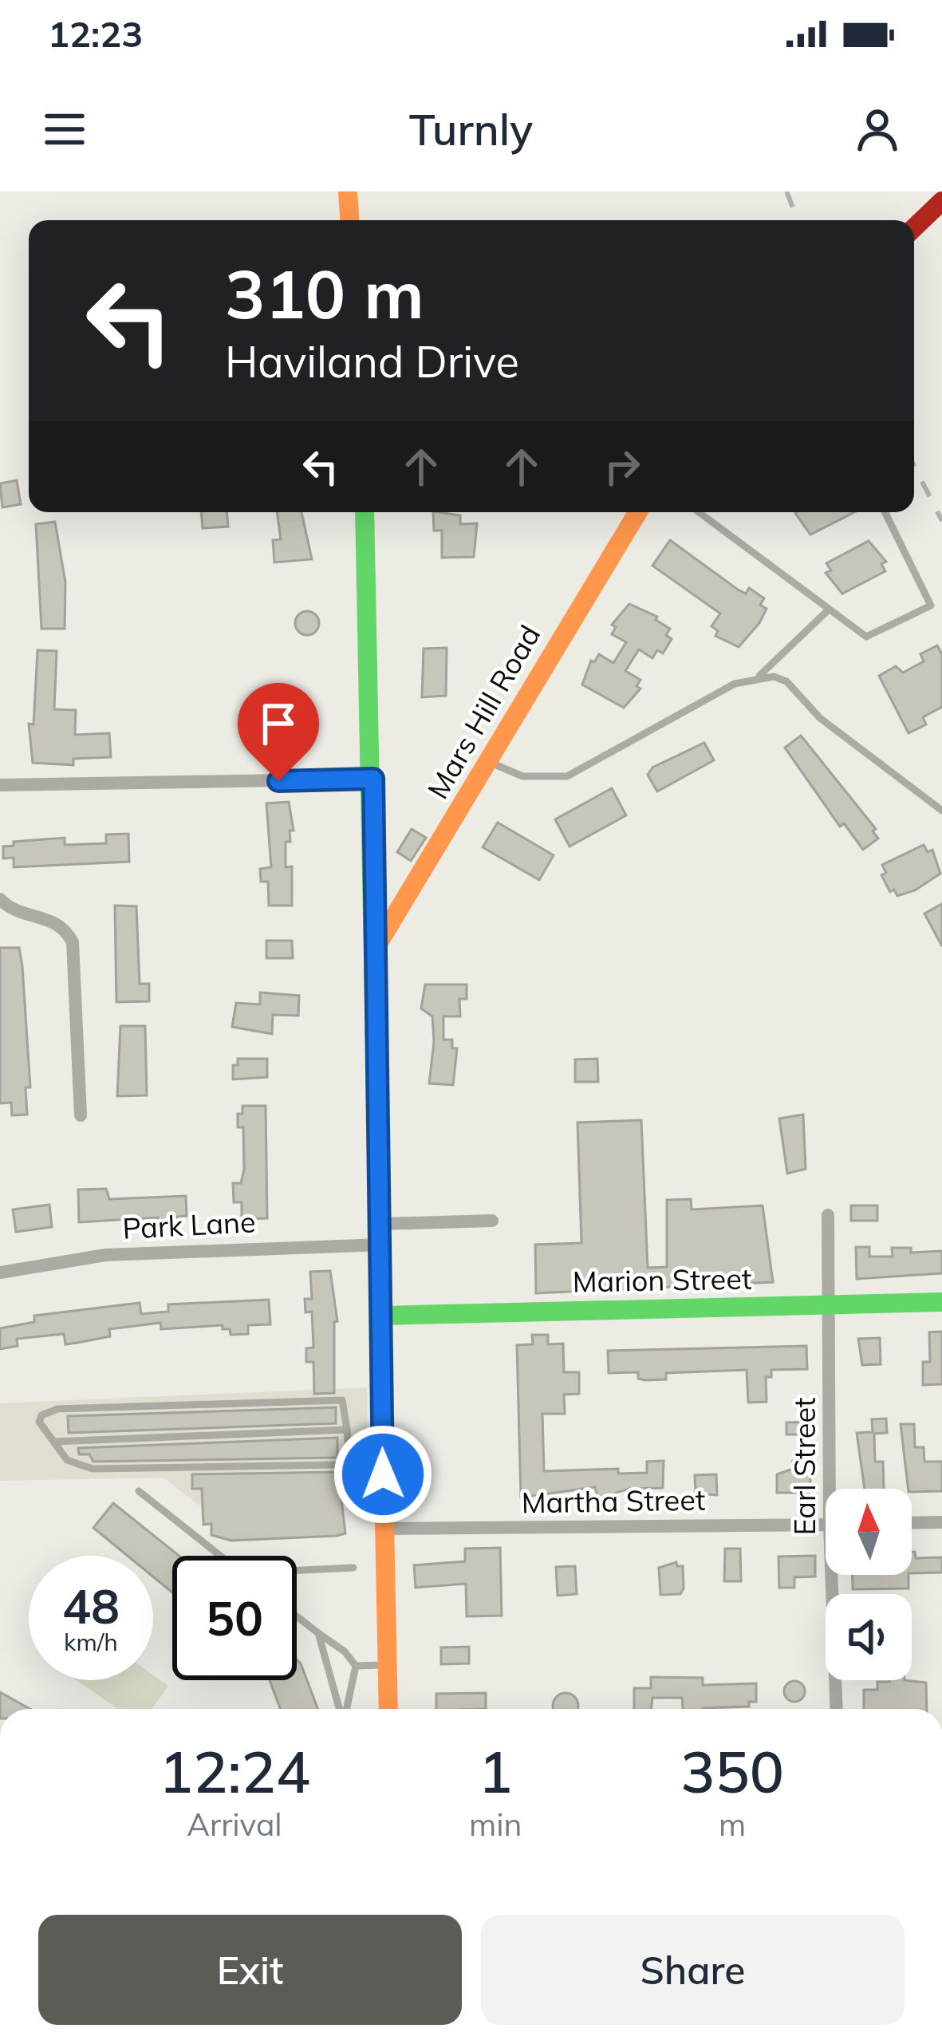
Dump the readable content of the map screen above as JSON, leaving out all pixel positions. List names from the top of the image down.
{
  "streets": {
    "main road": ["Mars Hill Road", "Marion Street"],
    "street": ["Park Lane", "Earl Street", "Martha Street"]
  },
  "crossings": [
    ["Marion Street", "Earl Street"]
  ],
  "north": "top",
  "page": {
    "status": "12:23",
    "header": "Turnly",
    "turn": ["310 m", "Haviland Drive"],
    "speed": "48 km/h",
    "limit": "50",
    "eta": [
      "12:24",
      "Arrival",
      "1",
      "min",
      "350",
      "m"
    ],
    "buttons": ["Exit", "Share"]
  }
}
